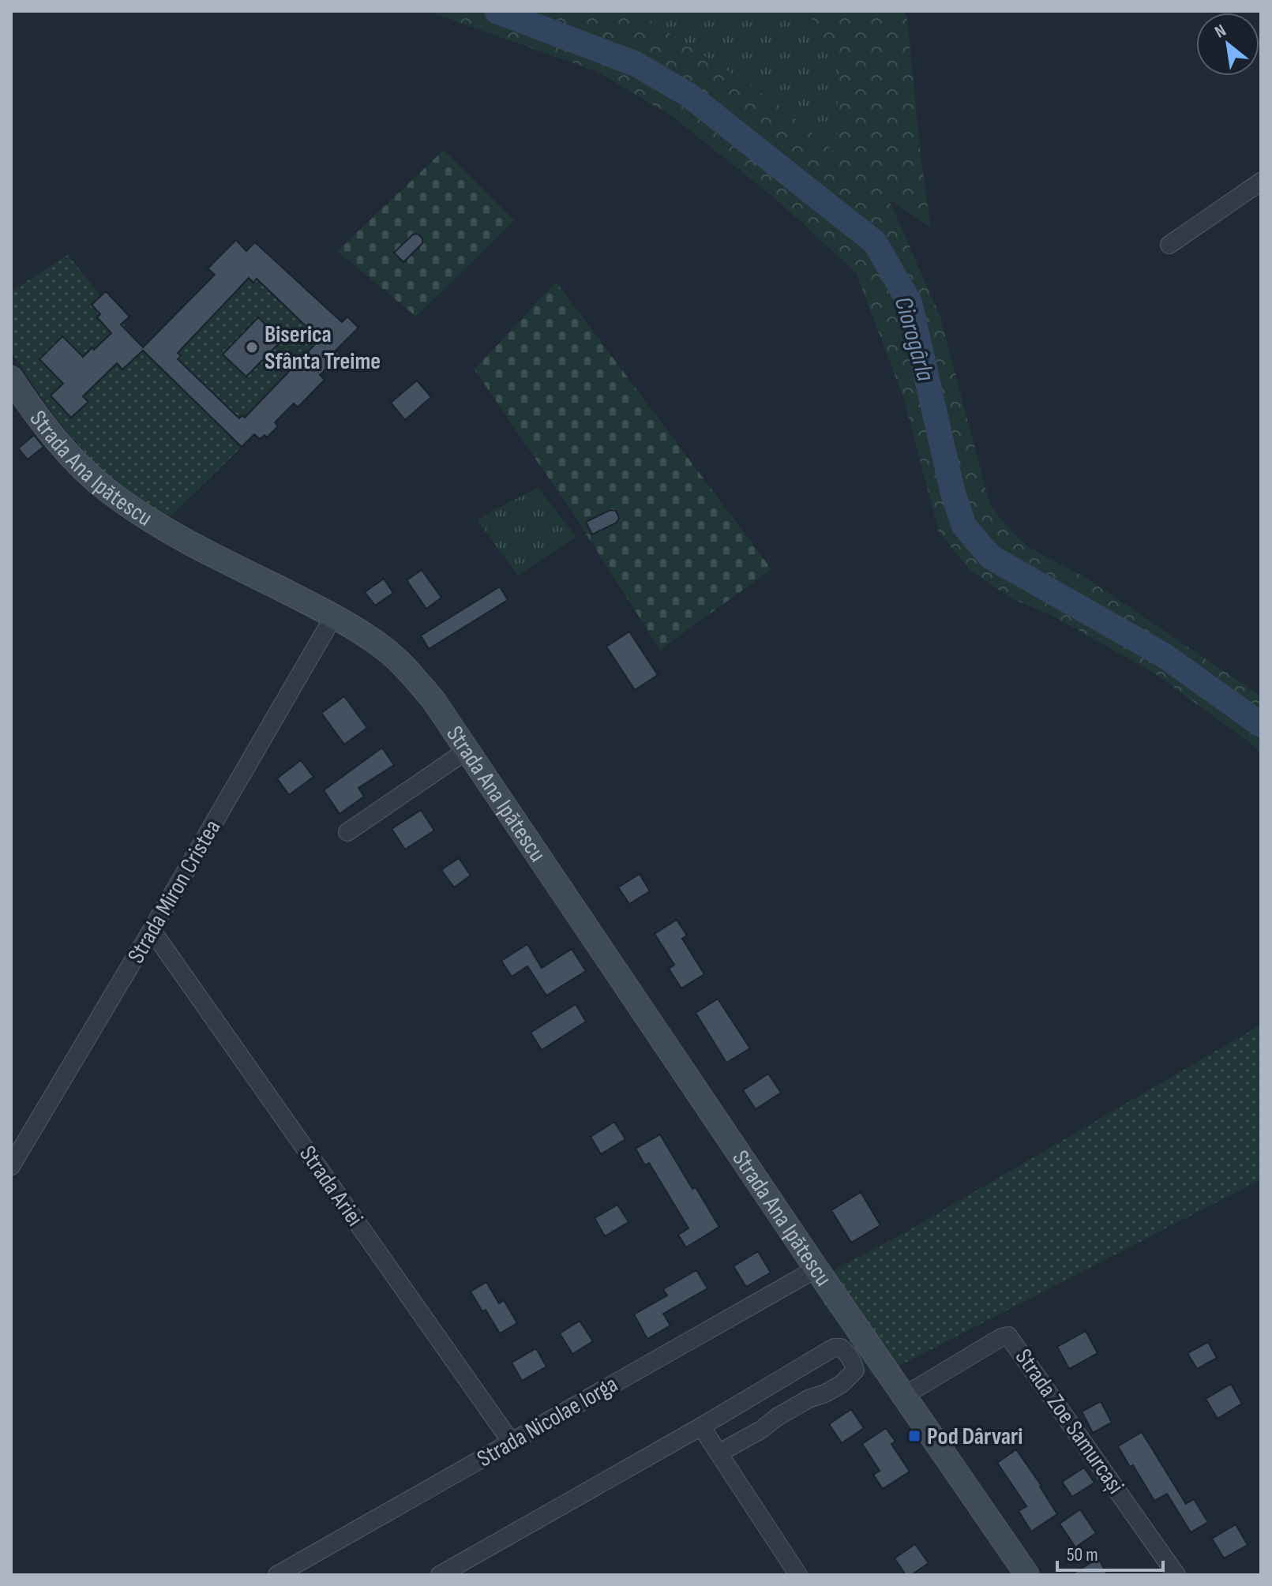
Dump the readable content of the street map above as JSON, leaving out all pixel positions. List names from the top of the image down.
{
  "streets": {
    "main road": ["Strada Ana Ipătescu"],
    "street": [
      "Strada Miron Cristea",
      "Strada Ariei",
      "Strada Nicolae Iorga",
      "Strada Zoe Samurcași"
    ]
  },
  "crossings": [
    ["Strada Ana Ipătescu", "Strada Miron Cristea"],
    ["Strada Ana Ipătescu", "Strada Nicolae Iorga"],
    ["Strada Ana Ipătescu", "Strada Zoe Samurcași"],
    ["Strada Miron Cristea", "Strada Ariei"],
    ["Strada Ariei", "Strada Nicolae Iorga"]
  ],
  "water": ["Ciorogârla"],
  "places": {
    "other": ["Biserica Sfânta Treime"],
    "transit": ["Pod Dârvari"]
  },
  "scale_bar": "50 m",
  "north": "top left"
}
